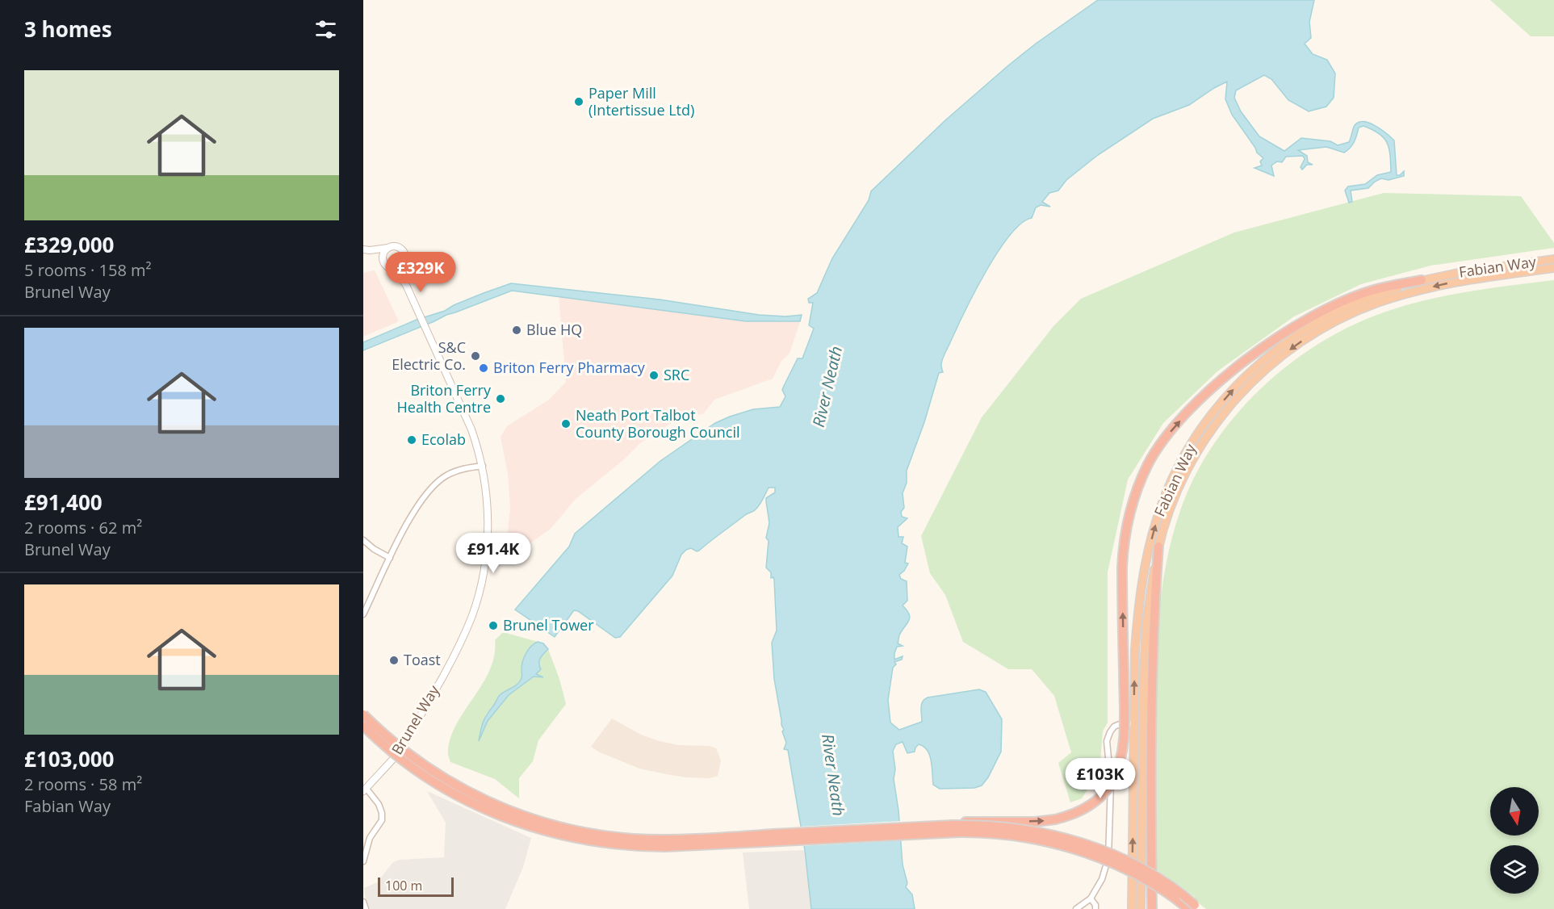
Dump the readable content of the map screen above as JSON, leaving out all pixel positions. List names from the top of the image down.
{
  "streets": {
    "highway": ["Fabian Way"],
    "street": ["Brunel Way"]
  },
  "water": ["River Neath"],
  "places": [
    "Paper Mill (Intertissue Ltd)",
    "Blue HQ",
    "S&C Electric Co.",
    "Briton Ferry Pharmacy",
    "SRC",
    "Briton Ferry Health Centre",
    "Neath Port Talbot County Borough Council",
    "Ecolab",
    "Brunel Tower",
    "Toast"
  ],
  "scale_bar": "100 m",
  "north": "bottom",
  "page": {
    "heading": "3 homes",
    "list": [
      {
        "name": "£329,000",
        "note": "5 rooms · 158 m² · Brunel Way"
      },
      {
        "name": "£91,400",
        "note": "2 rooms · 62 m² · Brunel Way"
      },
      {
        "name": "£103,000",
        "note": "2 rooms · 58 m² · Fabian Way"
      }
    ],
    "price": ["£329K", "£91.4K", "£103K"],
    "scale": "100 m"
  }
}
